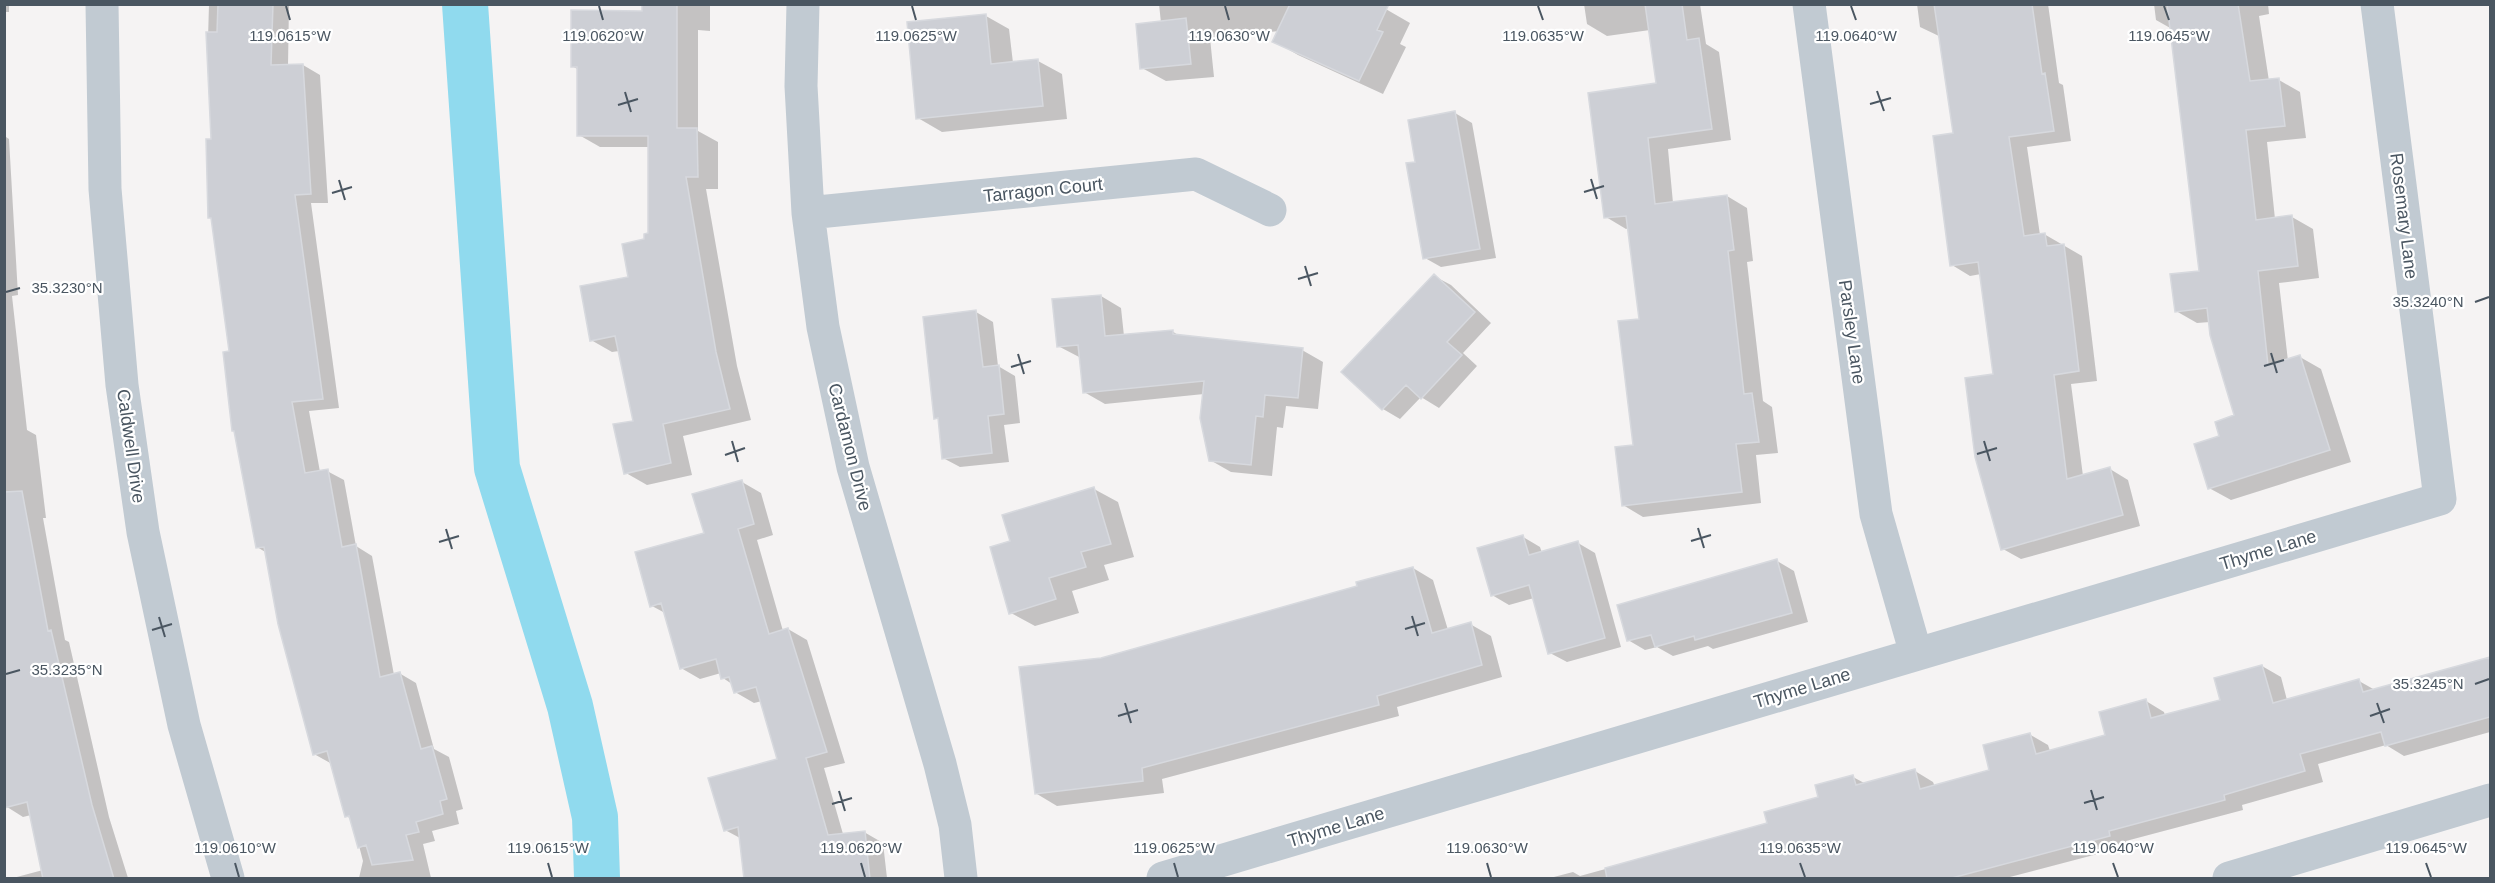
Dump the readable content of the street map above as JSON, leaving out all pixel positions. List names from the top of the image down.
{
  "streets": {
    "street": [
      "Tarragon Court",
      "Rosemary Lane",
      "Parsley Lane",
      "Caldwell Drive",
      "Cardamon Drive",
      "Thyme Lane"
    ]
  },
  "crossings": [
    ["Tarragon Court", "Cardamon Drive"],
    ["Rosemary Lane", "Thyme Lane"],
    ["Parsley Lane", "Thyme Lane"]
  ],
  "coordinates": [
    "119.0615°W",
    "119.0620°W",
    "119.0625°W",
    "119.0630°W",
    "119.0635°W",
    "119.0640°W",
    "119.0645°W",
    "35.3230°N",
    "35.3240°N",
    "35.3235°N",
    "35.3245°N",
    "119.0610°W"
  ]
}
